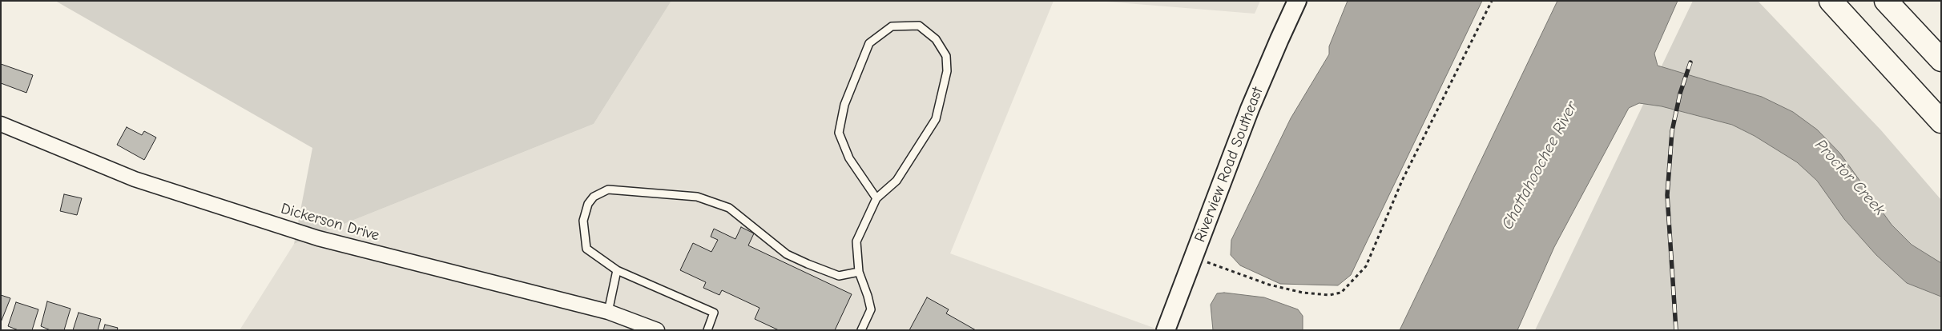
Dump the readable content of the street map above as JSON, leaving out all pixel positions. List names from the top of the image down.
{
  "streets": {
    "street": ["Riverview Road Southeast", "Dickerson Drive"]
  },
  "water": ["Chattahoochee River", "Proctor Creek"]
}
